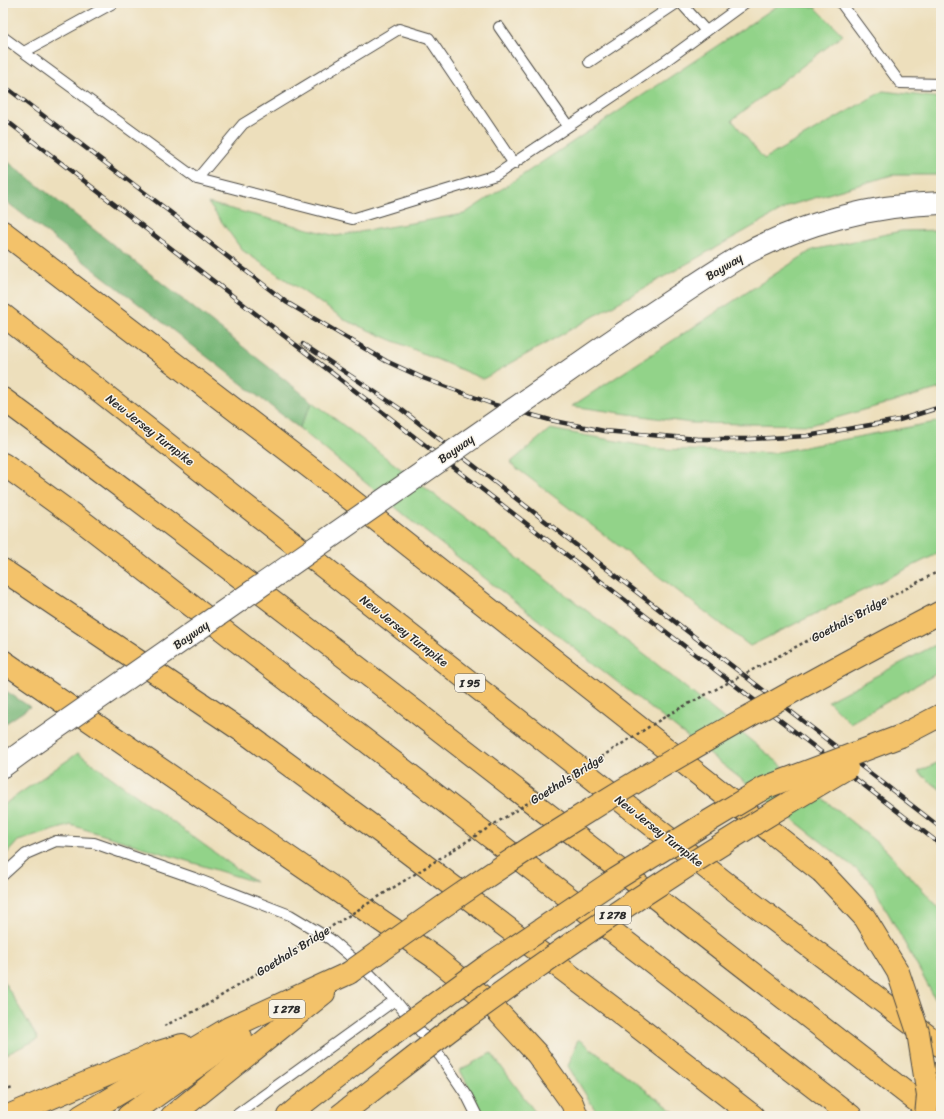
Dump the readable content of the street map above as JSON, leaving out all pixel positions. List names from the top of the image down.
{
  "streets": {
    "highway": ["New Jersey Turnpike", "I 95", "I 278"],
    "street": ["Bayway"],
    "path": ["Goethals Bridge"]
  }
}
